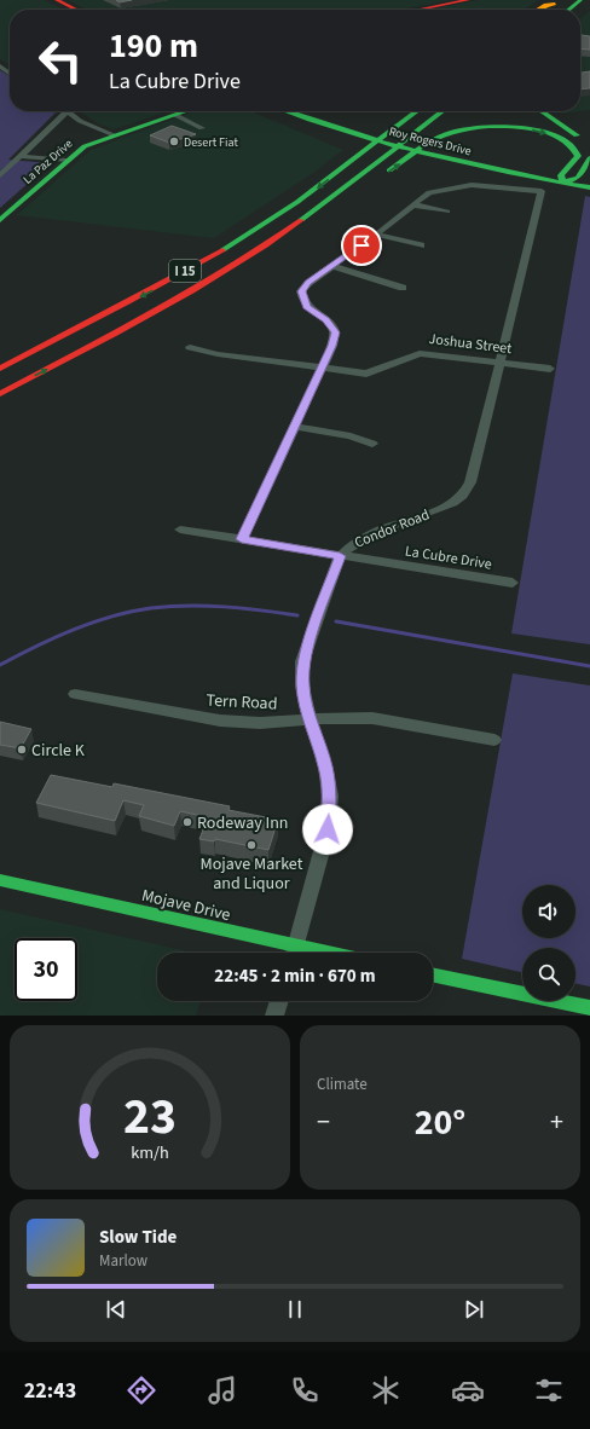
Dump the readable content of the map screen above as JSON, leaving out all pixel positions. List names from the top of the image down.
{
  "streets": {
    "main road": [
      "Roy Rogers Drive",
      "La Paz Drive",
      "I 15",
      "Mojave Drive"
    ],
    "street": [
      "Joshua Street",
      "Condor Road",
      "La Cubre Drive",
      "Tern Road"
    ]
  },
  "crossings": [
    ["Joshua Street", "Condor Road"],
    ["Condor Road", "La Cubre Drive"],
    ["Condor Road", "Tern Road"]
  ],
  "places": [
    "Desert Fiat",
    "Circle K",
    "Rodeway Inn",
    "Mojave Market and Liquor"
  ],
  "page": {
    "turn": ["190 m", "La Cubre Drive"],
    "limit": "30",
    "trip": "22:45 · 2 min · 670 m",
    "tile": "Climate",
    "heat": ["−", "20°", "+"],
    "song": ["Slow Tide", "Marlow"],
    "tabs": "22:43",
    "gauge": ["23", "km/h"]
  }
}
